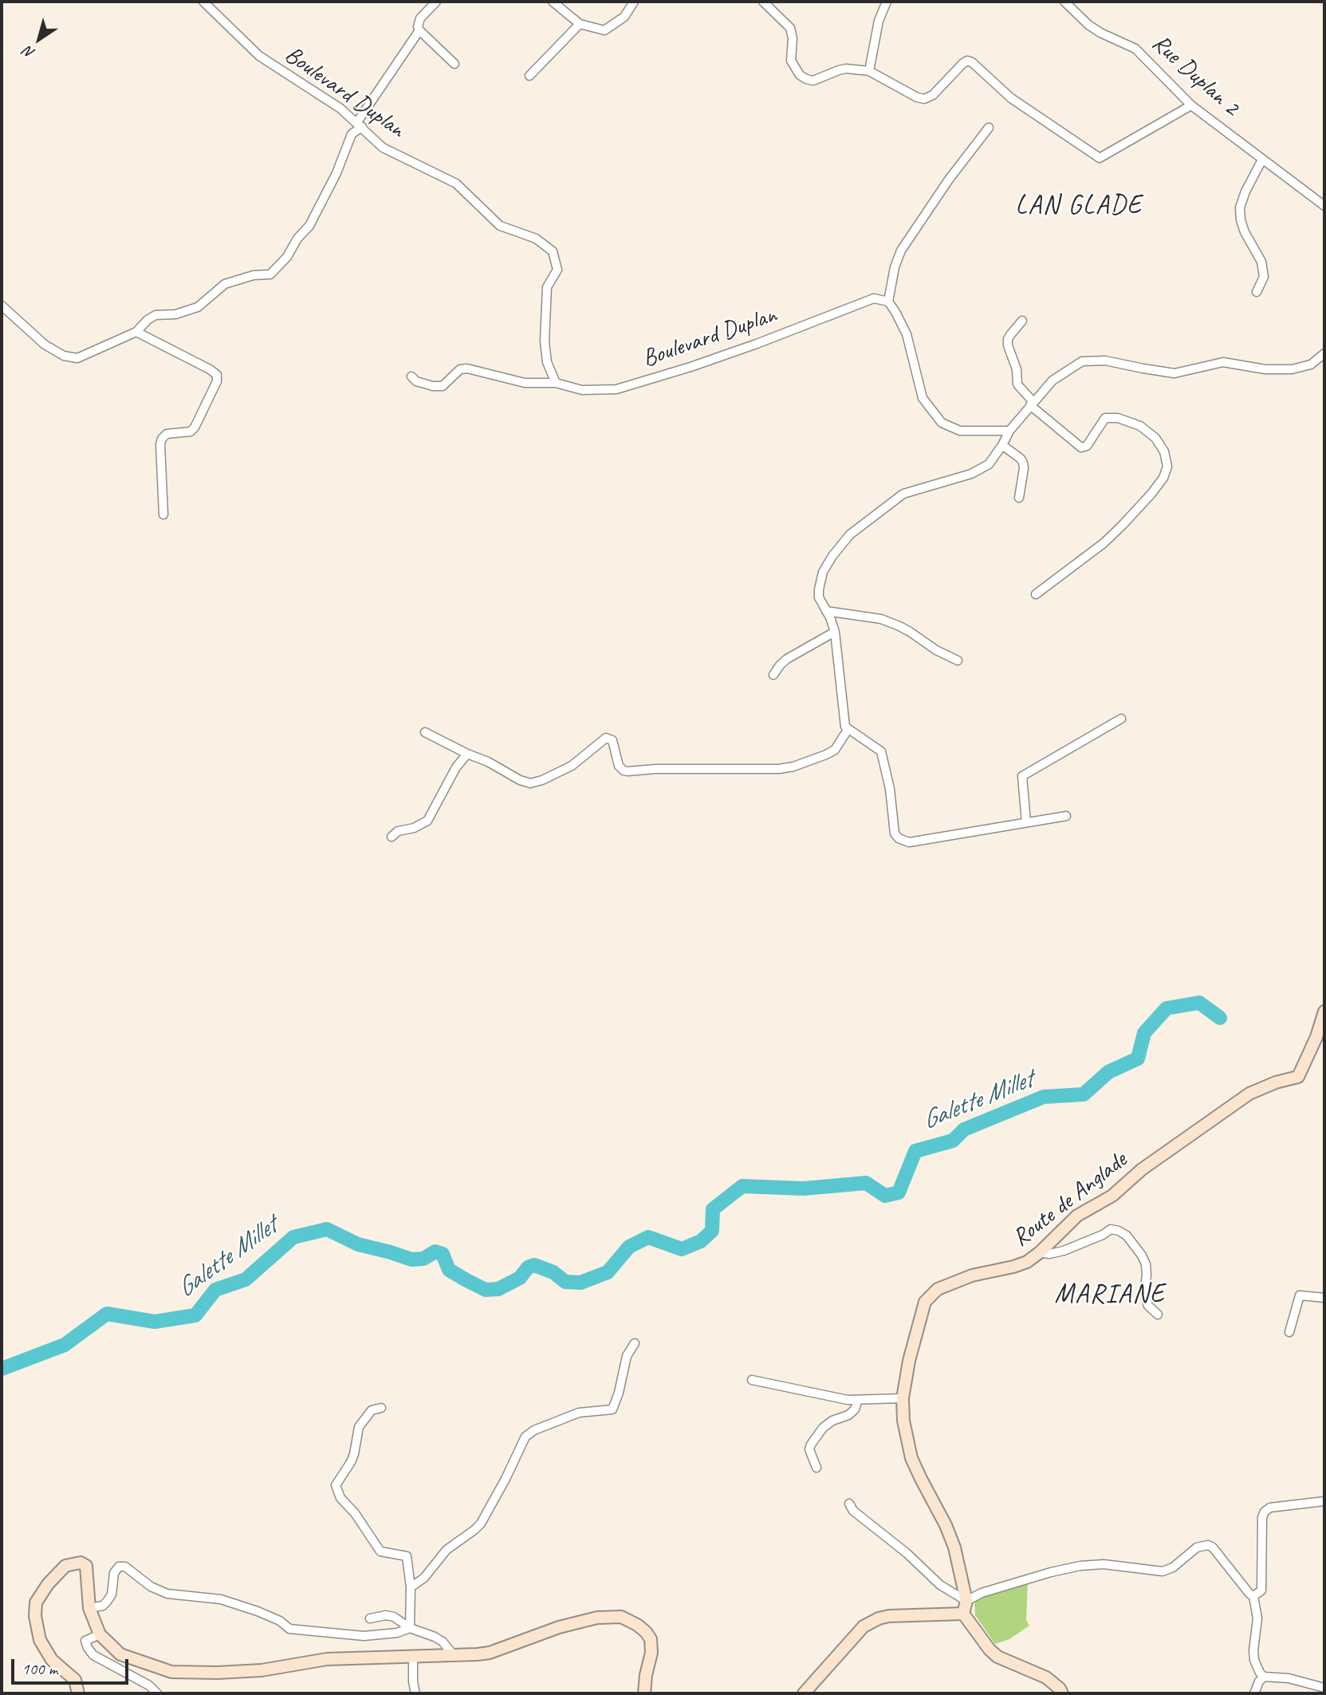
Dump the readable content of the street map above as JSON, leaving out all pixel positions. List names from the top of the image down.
{
  "streets": {
    "street": ["Rue Duplan 2", "Boulevard Duplan", "Route de Anglade"]
  },
  "districts": ["LAN GLADE", "MARIANE"],
  "water": ["Galette Millet"],
  "scale_bar": "100 m",
  "north": "bottom left"
}
